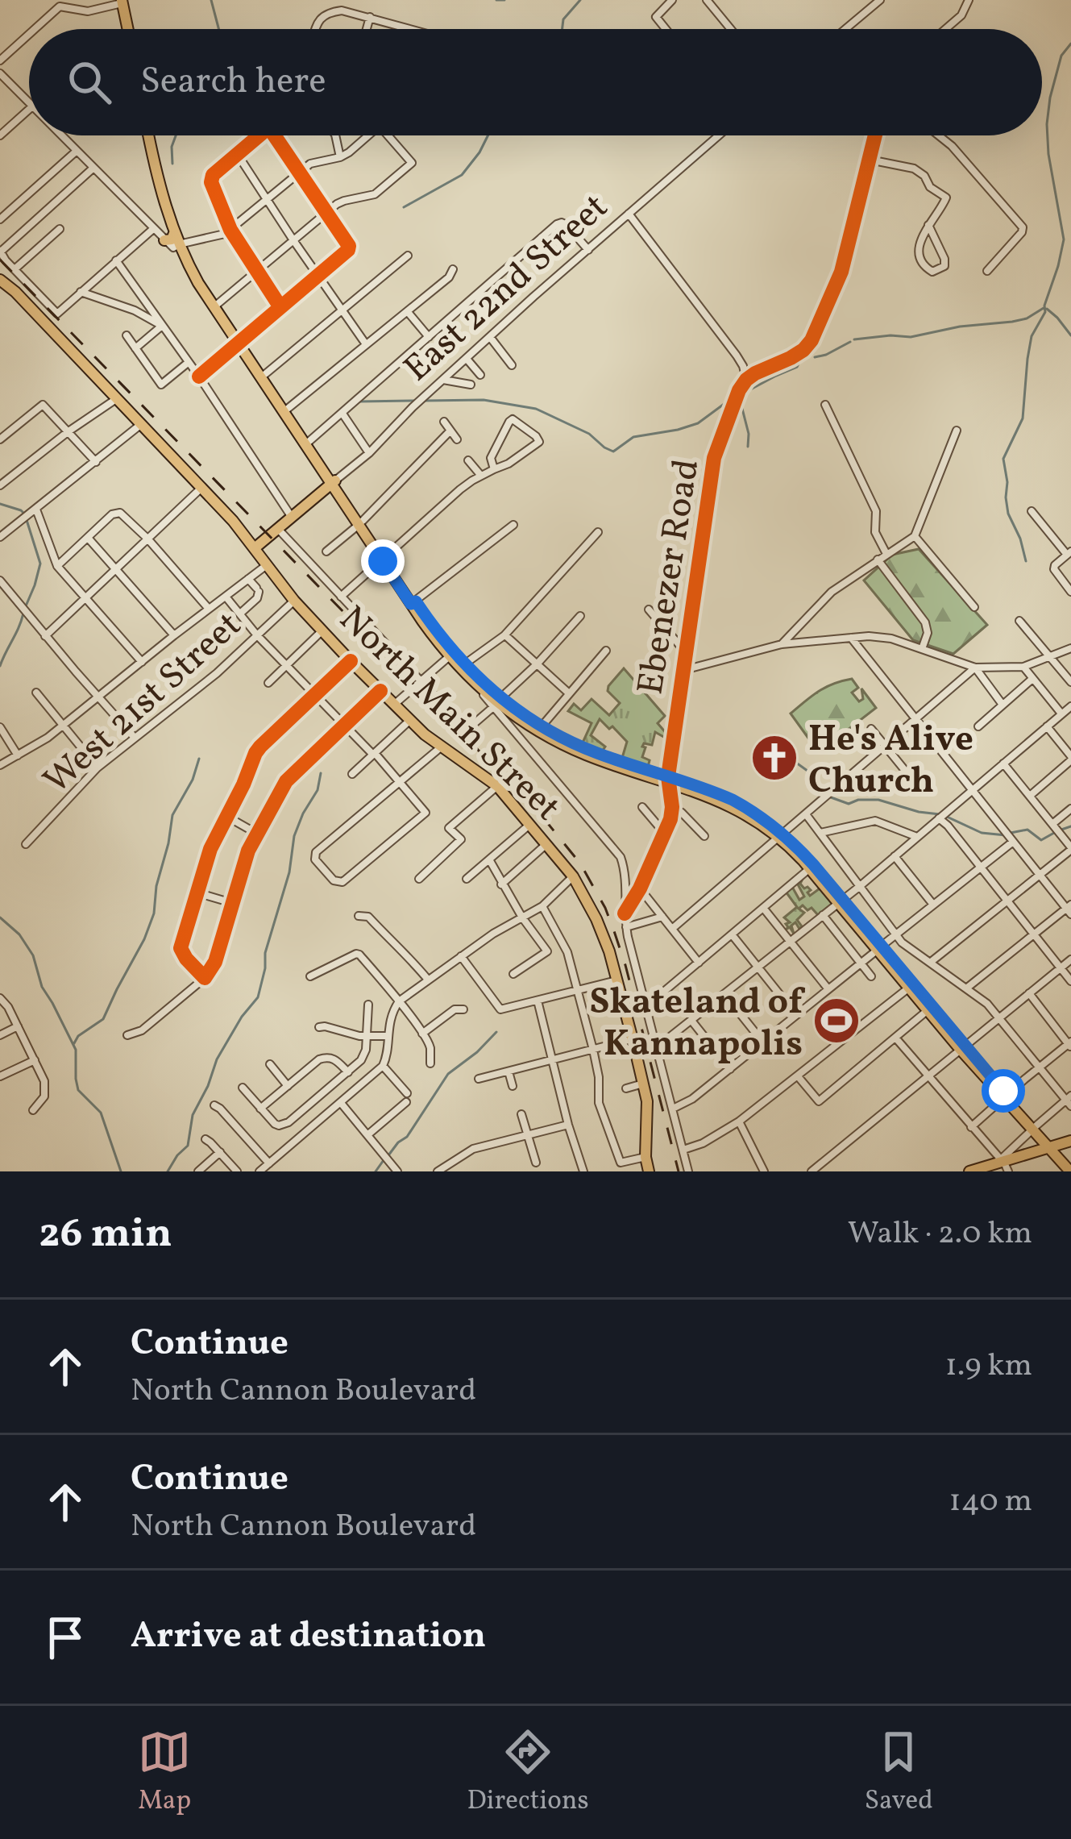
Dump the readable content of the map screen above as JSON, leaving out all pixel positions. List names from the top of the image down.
{
  "streets": {
    "main road": ["East 22nd Street", "North Main Street"],
    "street": ["Ebenezer Road", "West 21st Street"]
  },
  "crossings": [
    ["East 22nd Street", "North Main Street"],
    ["West 21st Street", "North Main Street"]
  ],
  "places": {
    "church": ["He's Alive Church"],
    "sports": ["Skateland of Kannapolis"]
  },
  "page": {
    "search": "Search here",
    "heading": ["26 min", "Walk · 2.0 km"],
    "list": [
      ["Continue", "North Cannon Boulevard", "1.9 km"],
      ["Continue", "North Cannon Boulevard", "140 m"],
      "Arrive at destination"
    ],
    "nav": ["Map", "Directions", "Saved"]
  }
}
